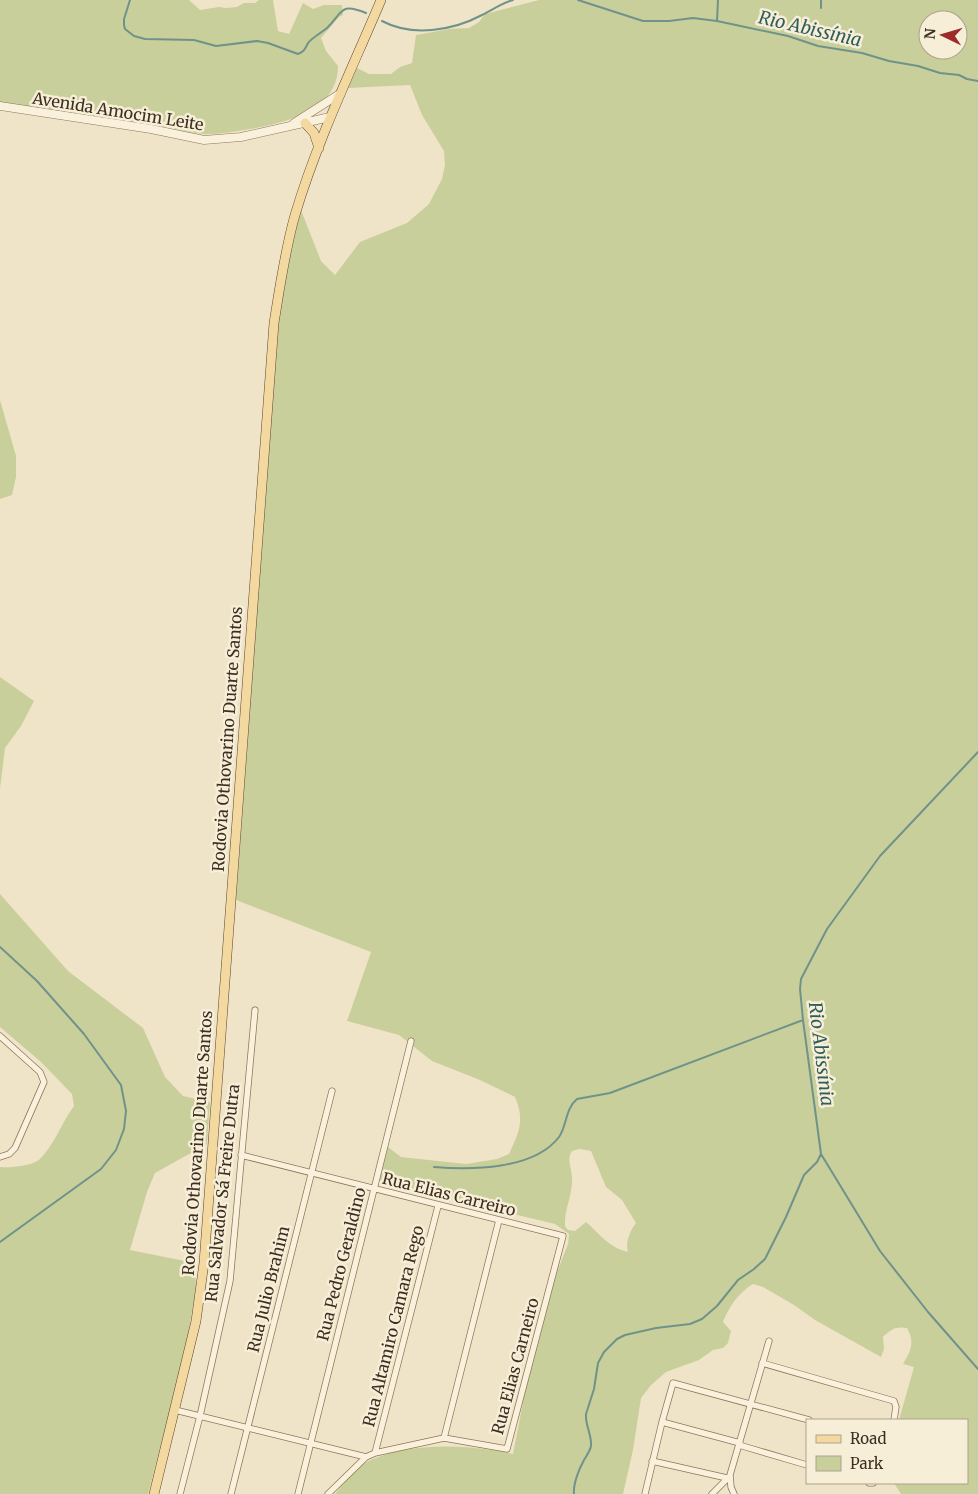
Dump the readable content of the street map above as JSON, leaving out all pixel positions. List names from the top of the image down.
{
  "streets": {
    "main road": ["Rodovia Othovarino Duarte Santos"],
    "street": [
      "Avenida Amocim Leite",
      "Rua Salvador Sá Freire Dutra",
      "Rua Elias Carreiro",
      "Rua Pedro Geraldino",
      "Rua Julio Brahim",
      "Rua Altamiro Camara Rego",
      "Rua Elias Carneiro"
    ]
  },
  "crossings": [
    ["Avenida Amocim Leite", "Rodovia Othovarino Duarte Santos"],
    ["Rua Salvador Sá Freire Dutra", "Rua Elias Carreiro"],
    ["Rua Elias Carreiro", "Rua Pedro Geraldino"],
    ["Rua Elias Carreiro", "Rua Julio Brahim"],
    ["Rua Elias Carreiro", "Rua Altamiro Camara Rego"],
    ["Rua Elias Carreiro", "Rua Elias Carneiro"],
    ["Rua Altamiro Camara Rego", "Rua Elias Carneiro"]
  ],
  "water": ["Rio Abissínia"],
  "legend": ["Road", "Park"],
  "north": "left"
}
